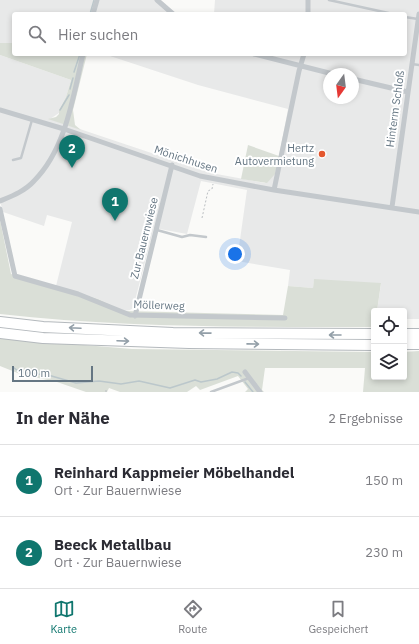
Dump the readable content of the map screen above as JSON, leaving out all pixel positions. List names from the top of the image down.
{
  "streets": {
    "street": [
      "Hinterm Schloß",
      "Mönichhusen",
      "Zur Bauernwiese",
      "Möllerweg"
    ]
  },
  "crossings": [
    ["Hinterm Schloß", "Mönichhusen"],
    ["Mönichhusen", "Zur Bauernwiese"],
    ["Zur Bauernwiese", "Möllerweg"]
  ],
  "places": ["Hertz Autovermietung"],
  "scale_bar": "100 m",
  "north": "bottom",
  "page": {
    "search": "Hier suchen",
    "pins": ["2", "1"],
    "scale": "100 m",
    "heading": ["In der Nähe", "2 Ergebnisse"],
    "list": [
      {
        "mark": "1",
        "name": "Reinhard Kappmeier Möbelhandel",
        "note": "Ort · Zur Bauernwiese",
        "value": "150 m"
      },
      {
        "mark": "2",
        "name": "Beeck Metallbau",
        "note": "Ort · Zur Bauernwiese",
        "value": "230 m"
      }
    ],
    "nav": ["Karte", "Route", "Gespeichert"]
  }
}
